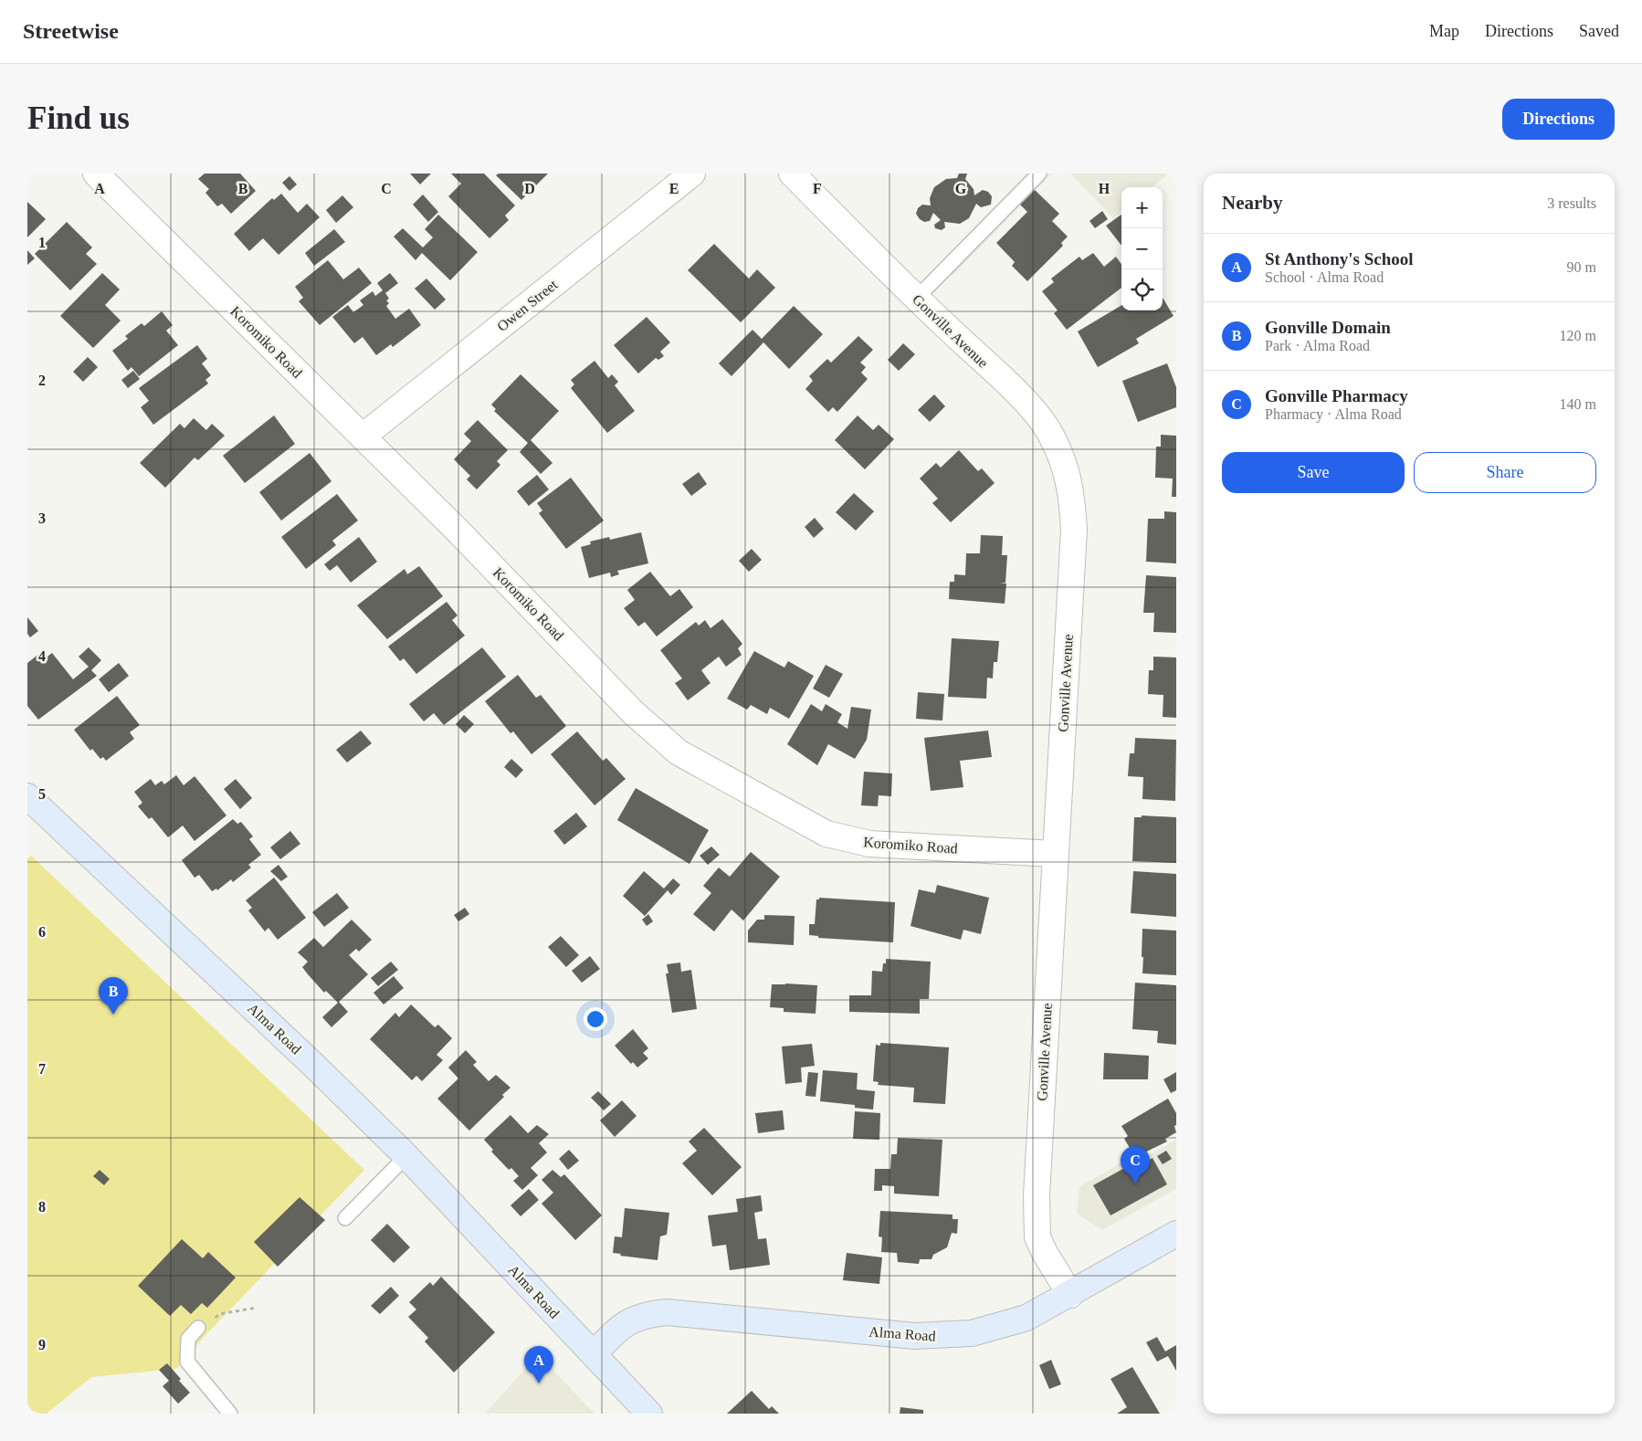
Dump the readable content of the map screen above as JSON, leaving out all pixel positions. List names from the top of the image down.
{
  "streets": {
    "street": [
      "Owen Street",
      "Gonville Avenue",
      "Koromiko Road",
      "Alma Road"
    ]
  },
  "crossings": [
    ["Owen Street", "Koromiko Road"],
    ["Gonville Avenue", "Koromiko Road"],
    ["Gonville Avenue", "Alma Road"]
  ],
  "page": {
    "header": "Streetwise",
    "nav": ["Map", "Directions", "Saved"],
    "buttons": [
      "Directions",
      ["Save", "Share"]
    ],
    "title": "Find us",
    "heading": ["Nearby", "3 results"],
    "map_buttons": ["+", "−"],
    "list": [
      {
        "mark": "A",
        "name": "St Anthony's School",
        "note": "School · Alma Road",
        "value": "90 m"
      },
      {
        "mark": "B",
        "name": "Gonville Domain",
        "note": "Park · Alma Road",
        "value": "120 m"
      },
      {
        "mark": "C",
        "name": "Gonville Pharmacy",
        "note": "Pharmacy · Alma Road",
        "value": "140 m"
      }
    ],
    "pins": ["B", "C", "A"]
  },
  "grid": {
    "columns": [
      "A",
      "B",
      "C",
      "D",
      "E",
      "F",
      "G",
      "H"
    ],
    "rows": [
      "1",
      "2",
      "3",
      "4",
      "5",
      "6",
      "7",
      "8",
      "9"
    ]
  }
}
